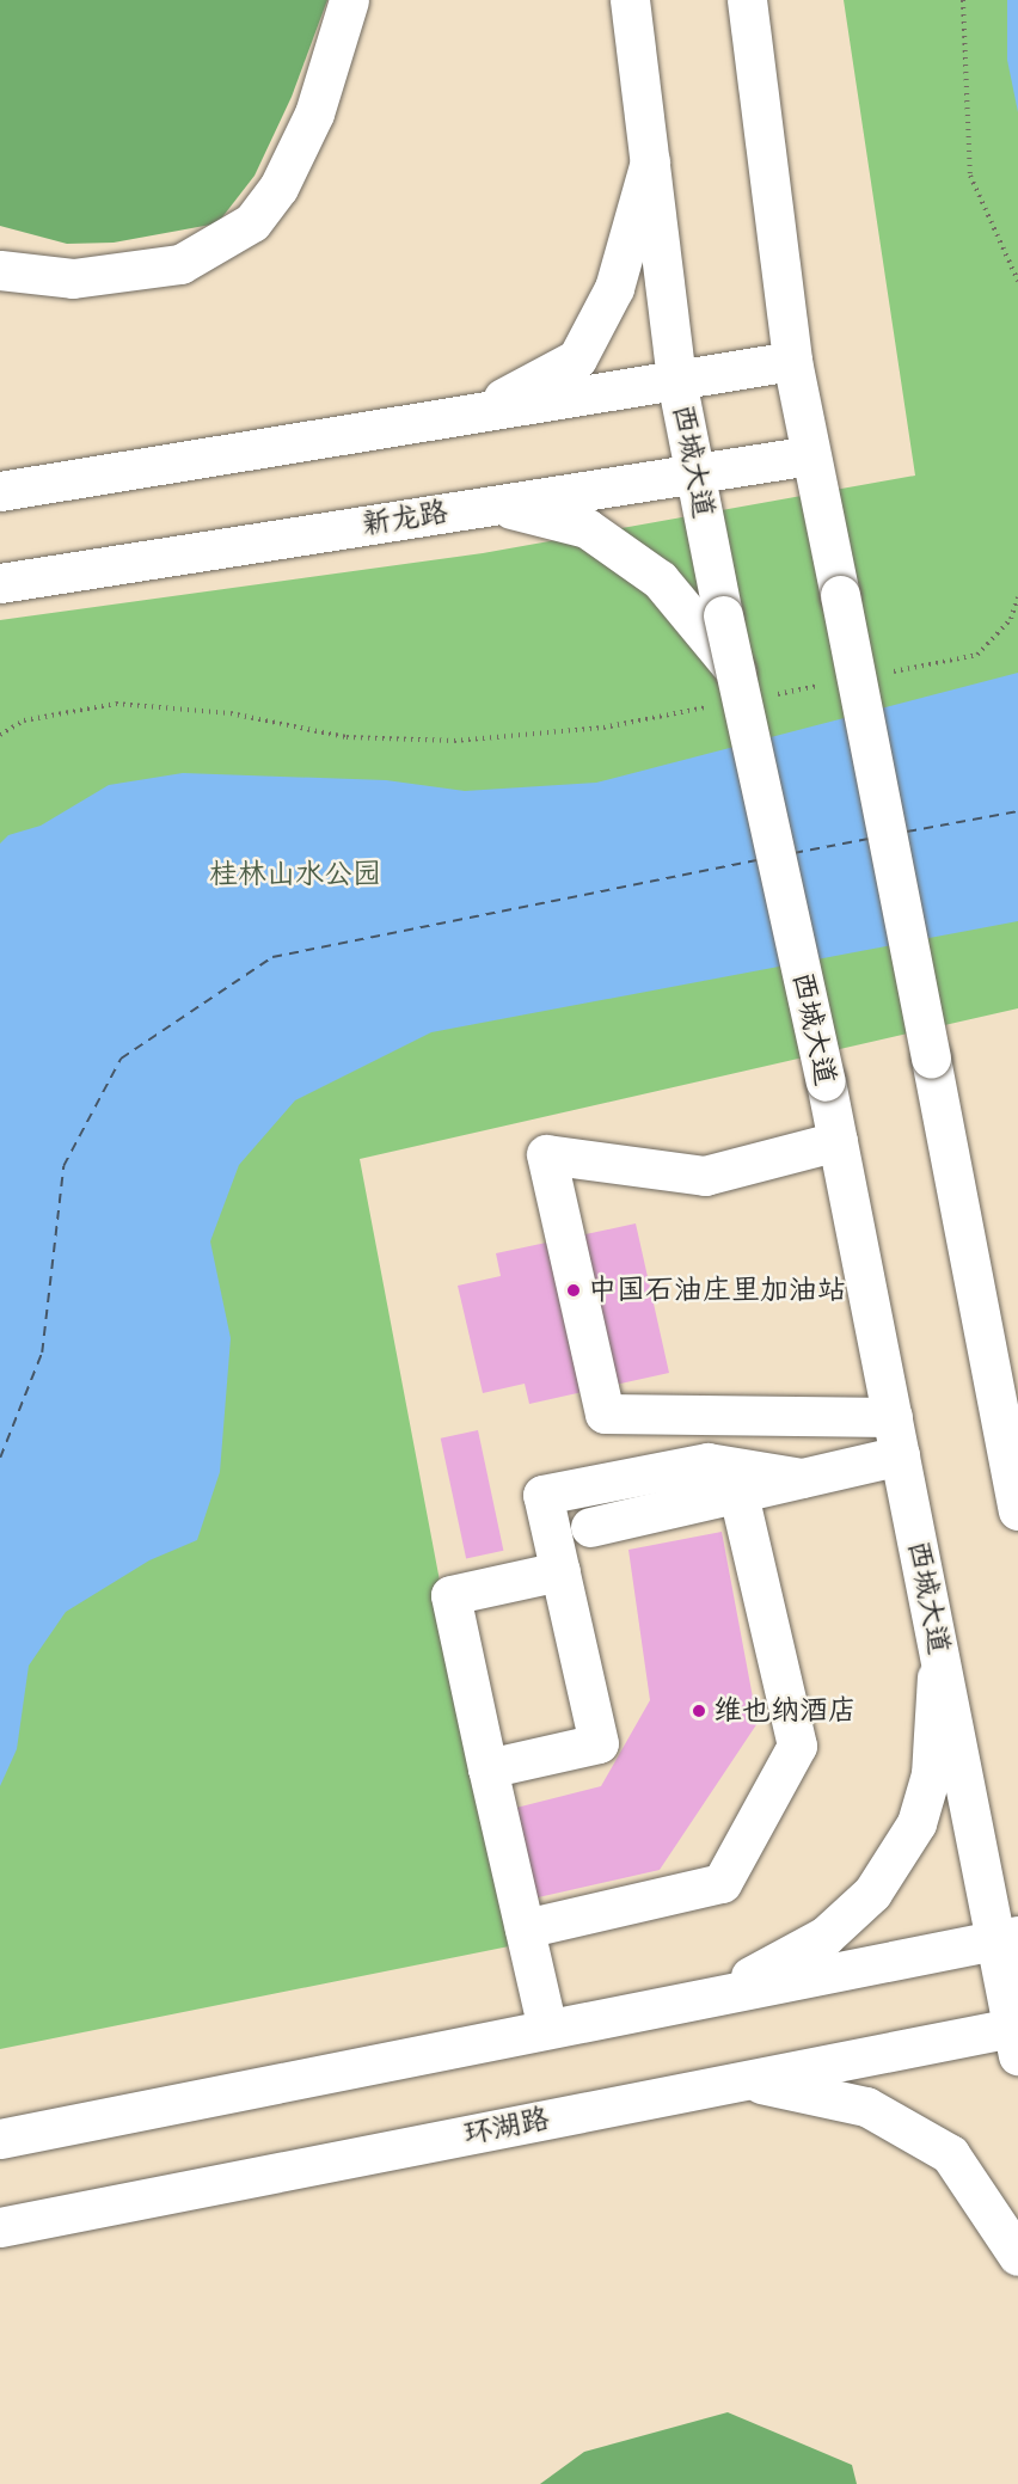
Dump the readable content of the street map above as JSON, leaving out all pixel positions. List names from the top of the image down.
{
  "streets": {
    "main road": ["西城大道", "新龙路", "环湖路"]
  },
  "crossings": [
    ["西城大道", "新龙路"],
    ["西城大道", "环湖路"]
  ],
  "parks": ["桂林山水公园"],
  "places": ["中国石油庄里加油站", "维也纳酒店"]
}
